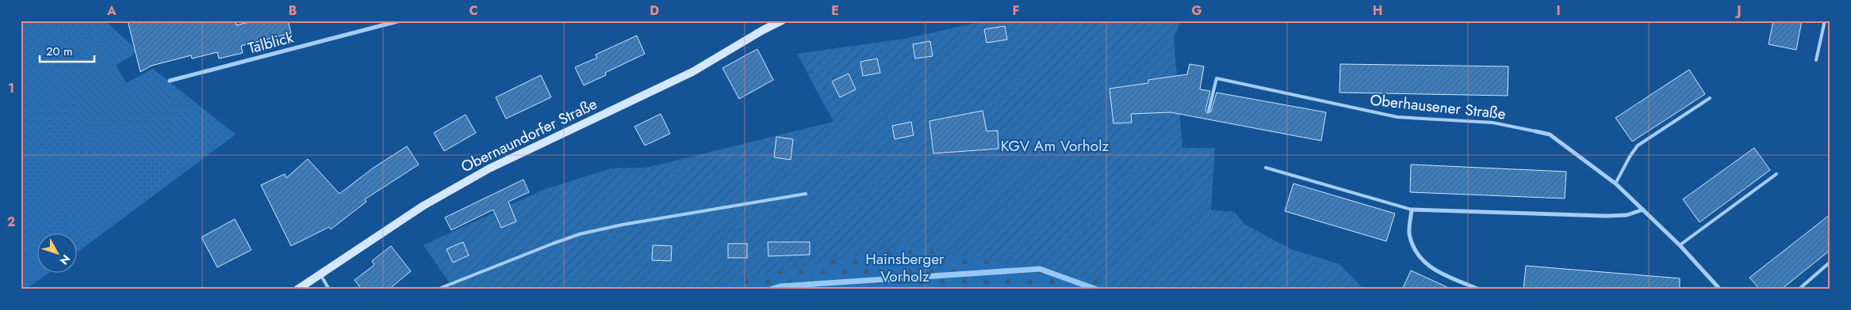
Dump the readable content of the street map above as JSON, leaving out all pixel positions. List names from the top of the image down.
{
  "streets": {
    "street": ["Talblick", "Oberhausener Straße", "Obernaundorfer Straße"]
  },
  "parks": ["KGV Am Vorholz", "Hainsberger Vorholz"],
  "scale_bar": "20 m",
  "north": "bottom right",
  "grid": {
    "columns": [
      "A",
      "B",
      "C",
      "D",
      "E",
      "F",
      "G",
      "H",
      "I",
      "J"
    ],
    "rows": ["1", "2"]
  }
}
